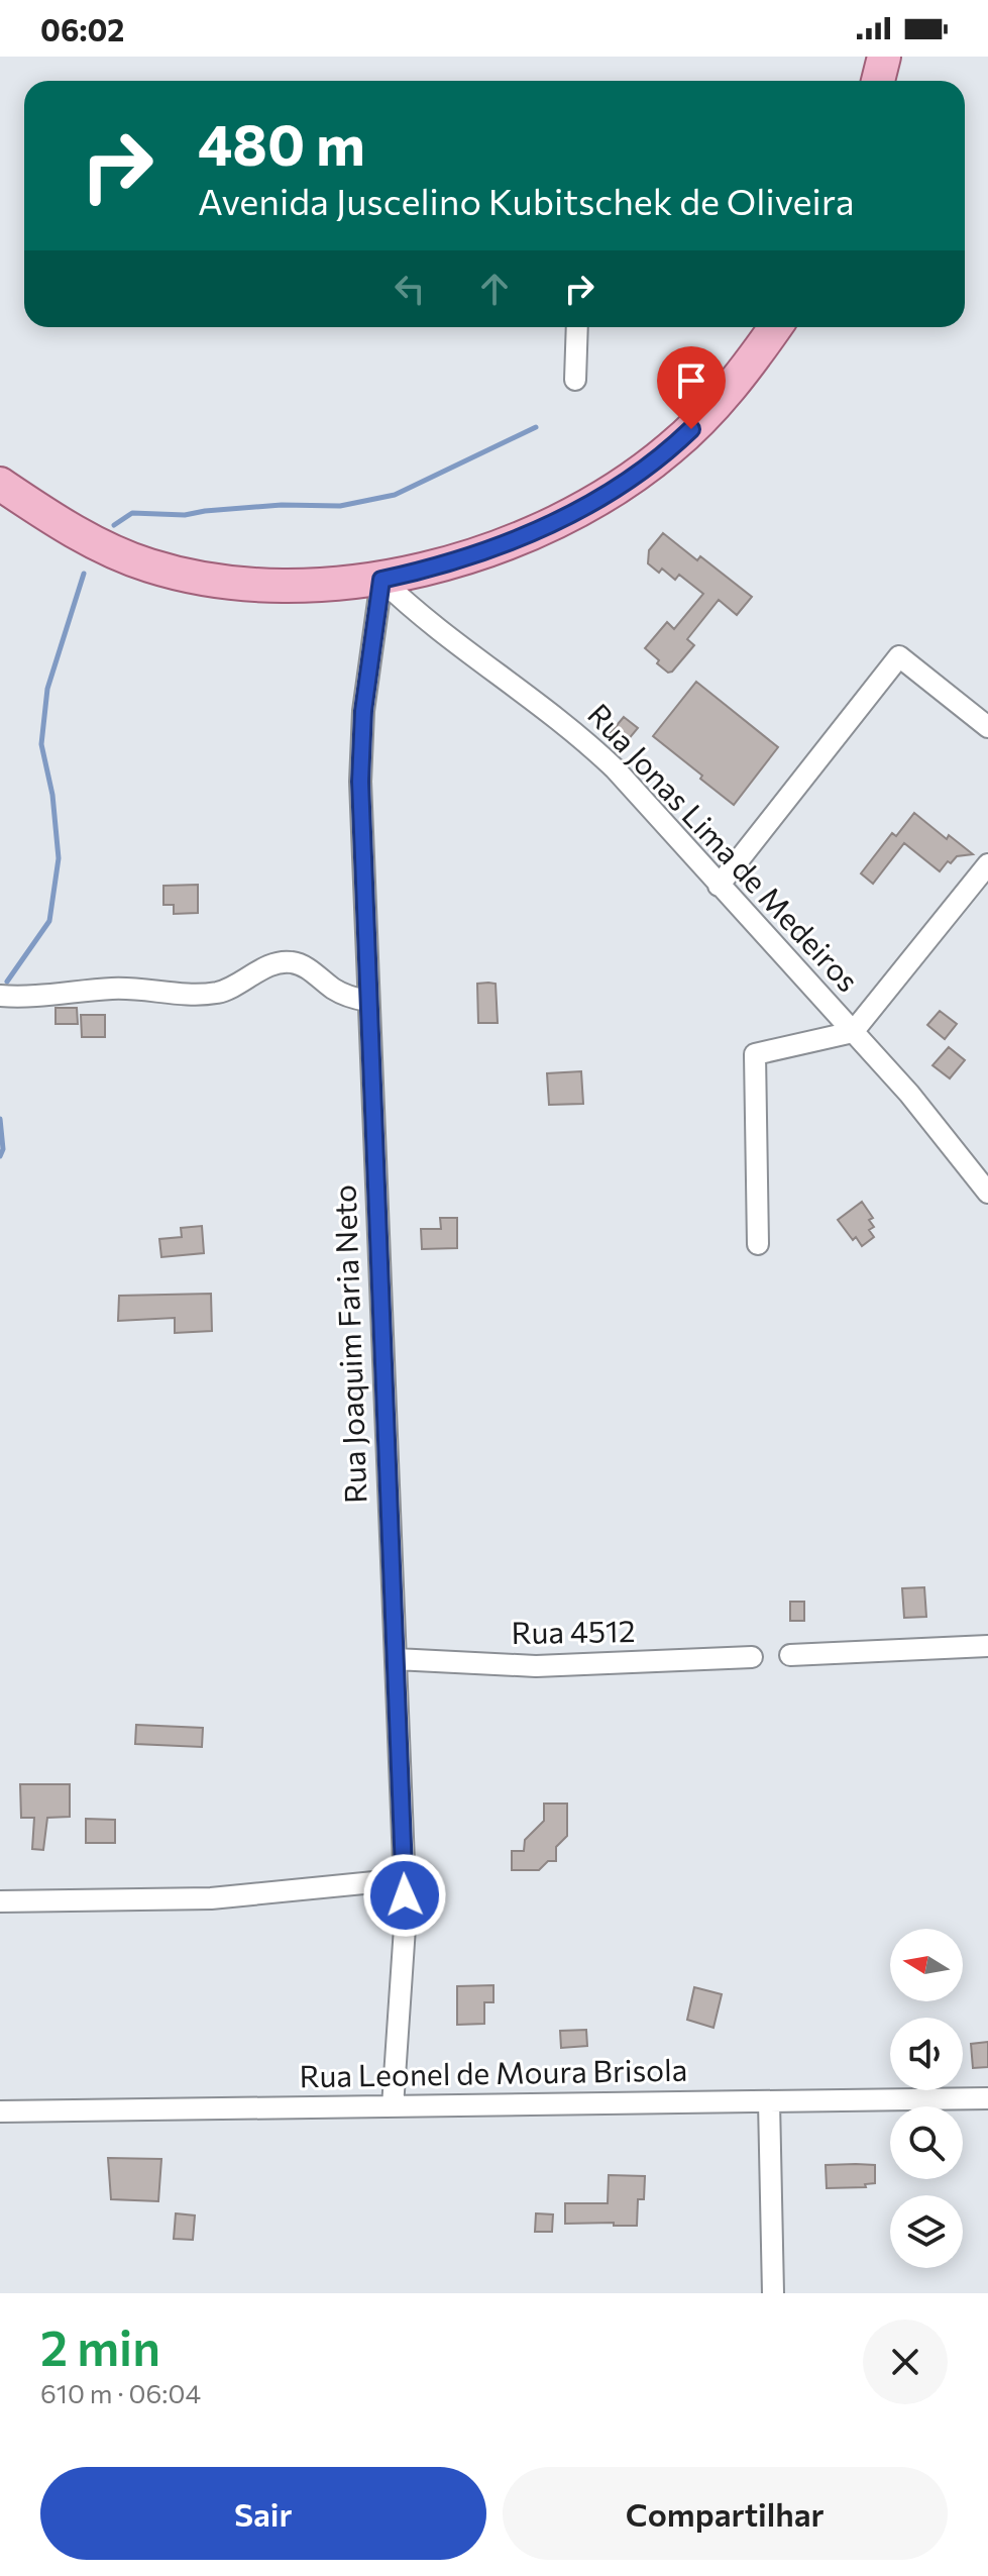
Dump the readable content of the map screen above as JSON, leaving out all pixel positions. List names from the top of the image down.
{
  "streets": {
    "street": [
      "Rua Jonas Lima de Medeiros",
      "Rua Joaquim Faria Neto",
      "Rua 4512",
      "Rua Leonel de Moura Brisola"
    ]
  },
  "crossings": [
    ["Rua Jonas Lima de Medeiros", "Rua Joaquim Faria Neto"],
    ["Rua Joaquim Faria Neto", "Rua 4512"],
    ["Rua Joaquim Faria Neto", "Rua Leonel de Moura Brisola"]
  ],
  "north": "left",
  "page": {
    "status": "06:02",
    "turn": ["480 m", "Avenida Juscelino Kubitschek de Oliveira"],
    "heading": ["2 min", "610 m · 06:04"],
    "buttons": ["Sair", "Compartilhar"]
  }
}
